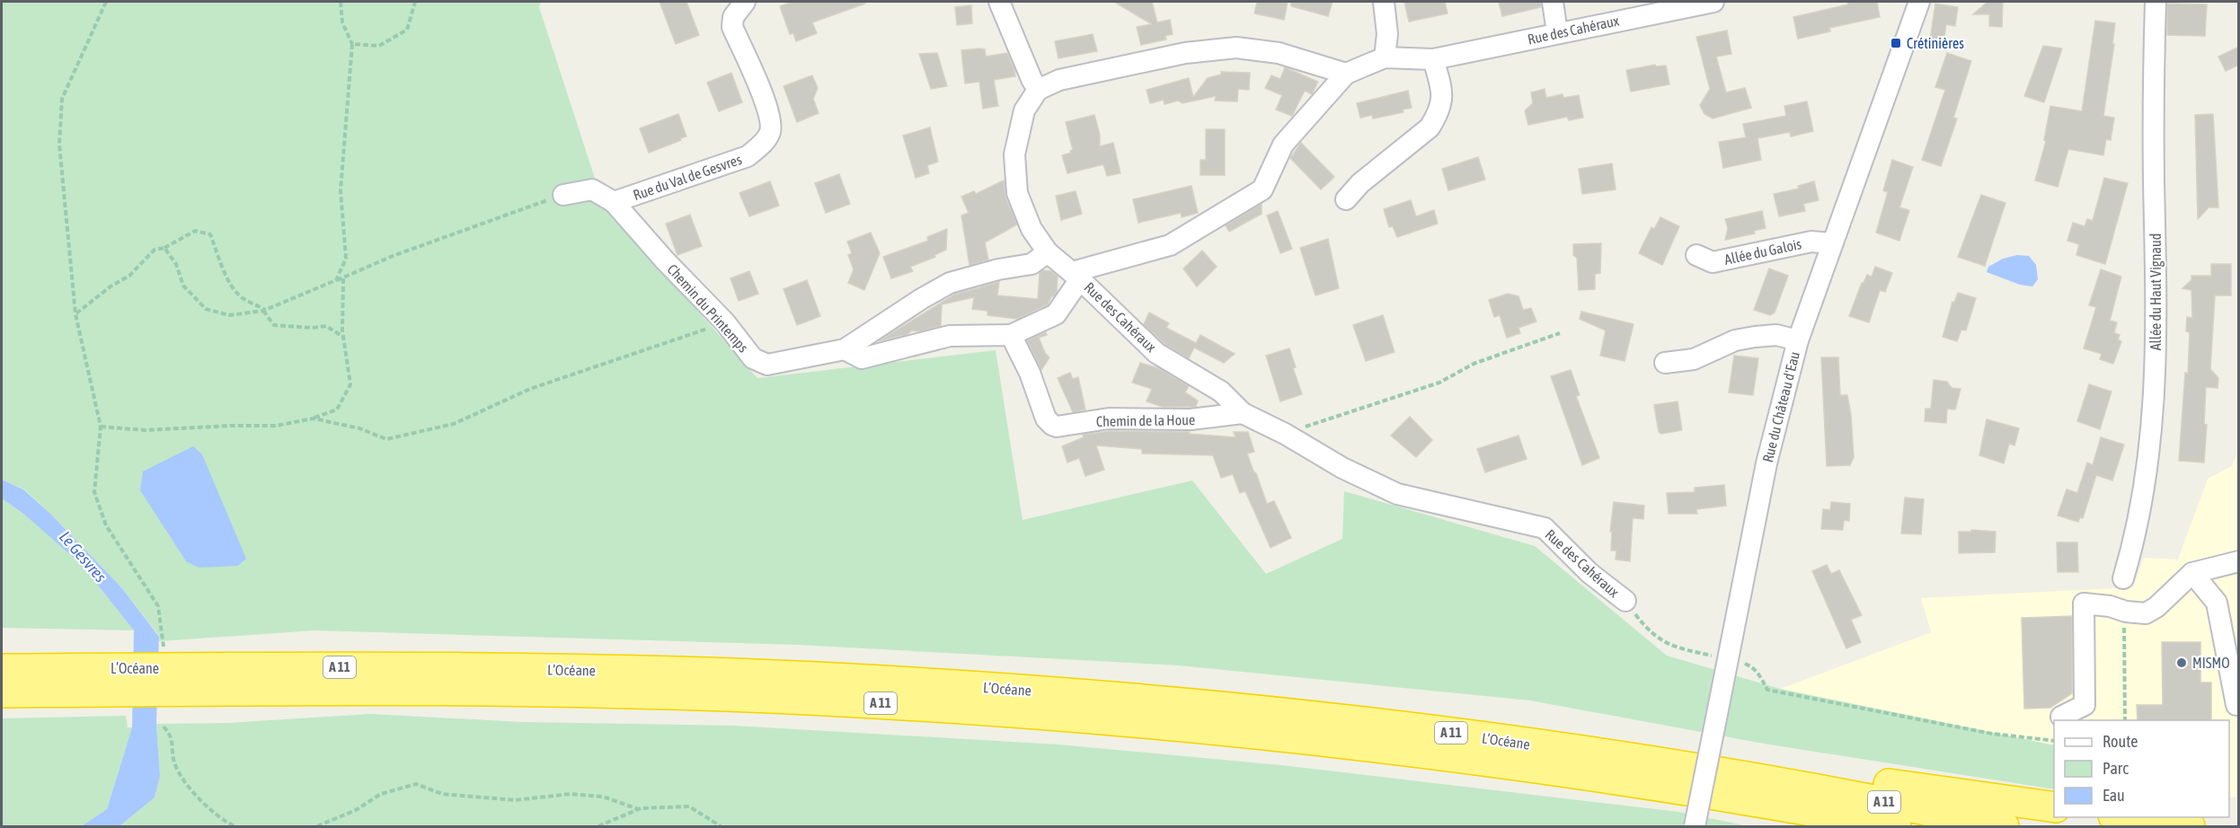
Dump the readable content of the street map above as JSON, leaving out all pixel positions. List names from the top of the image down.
{
  "streets": {
    "highway": ["A 11", "L’Océane"],
    "street": [
      "Rue des Cahéraux",
      "Rue du Val de Gesvres",
      "Allée du Galois",
      "Allée du Haut Vignaud",
      "Chemin du Printemps",
      "Rue du Château d'Eau",
      "Chemin de la Houe"
    ]
  },
  "crossings": [
    ["Rue des Cahéraux", "Chemin du Printemps"],
    ["Rue des Cahéraux", "Rue du Château d'Eau"],
    ["Rue des Cahéraux", "Chemin de la Houe"],
    ["Rue du Val de Gesvres", "Chemin du Printemps"],
    ["Allée du Galois", "Rue du Château d'Eau"]
  ],
  "water": ["Le Gesvres"],
  "places": {
    "transit": ["Crétinières"],
    "other": ["MISMO"]
  },
  "legend": ["Route", "Parc", "Eau"]
}
